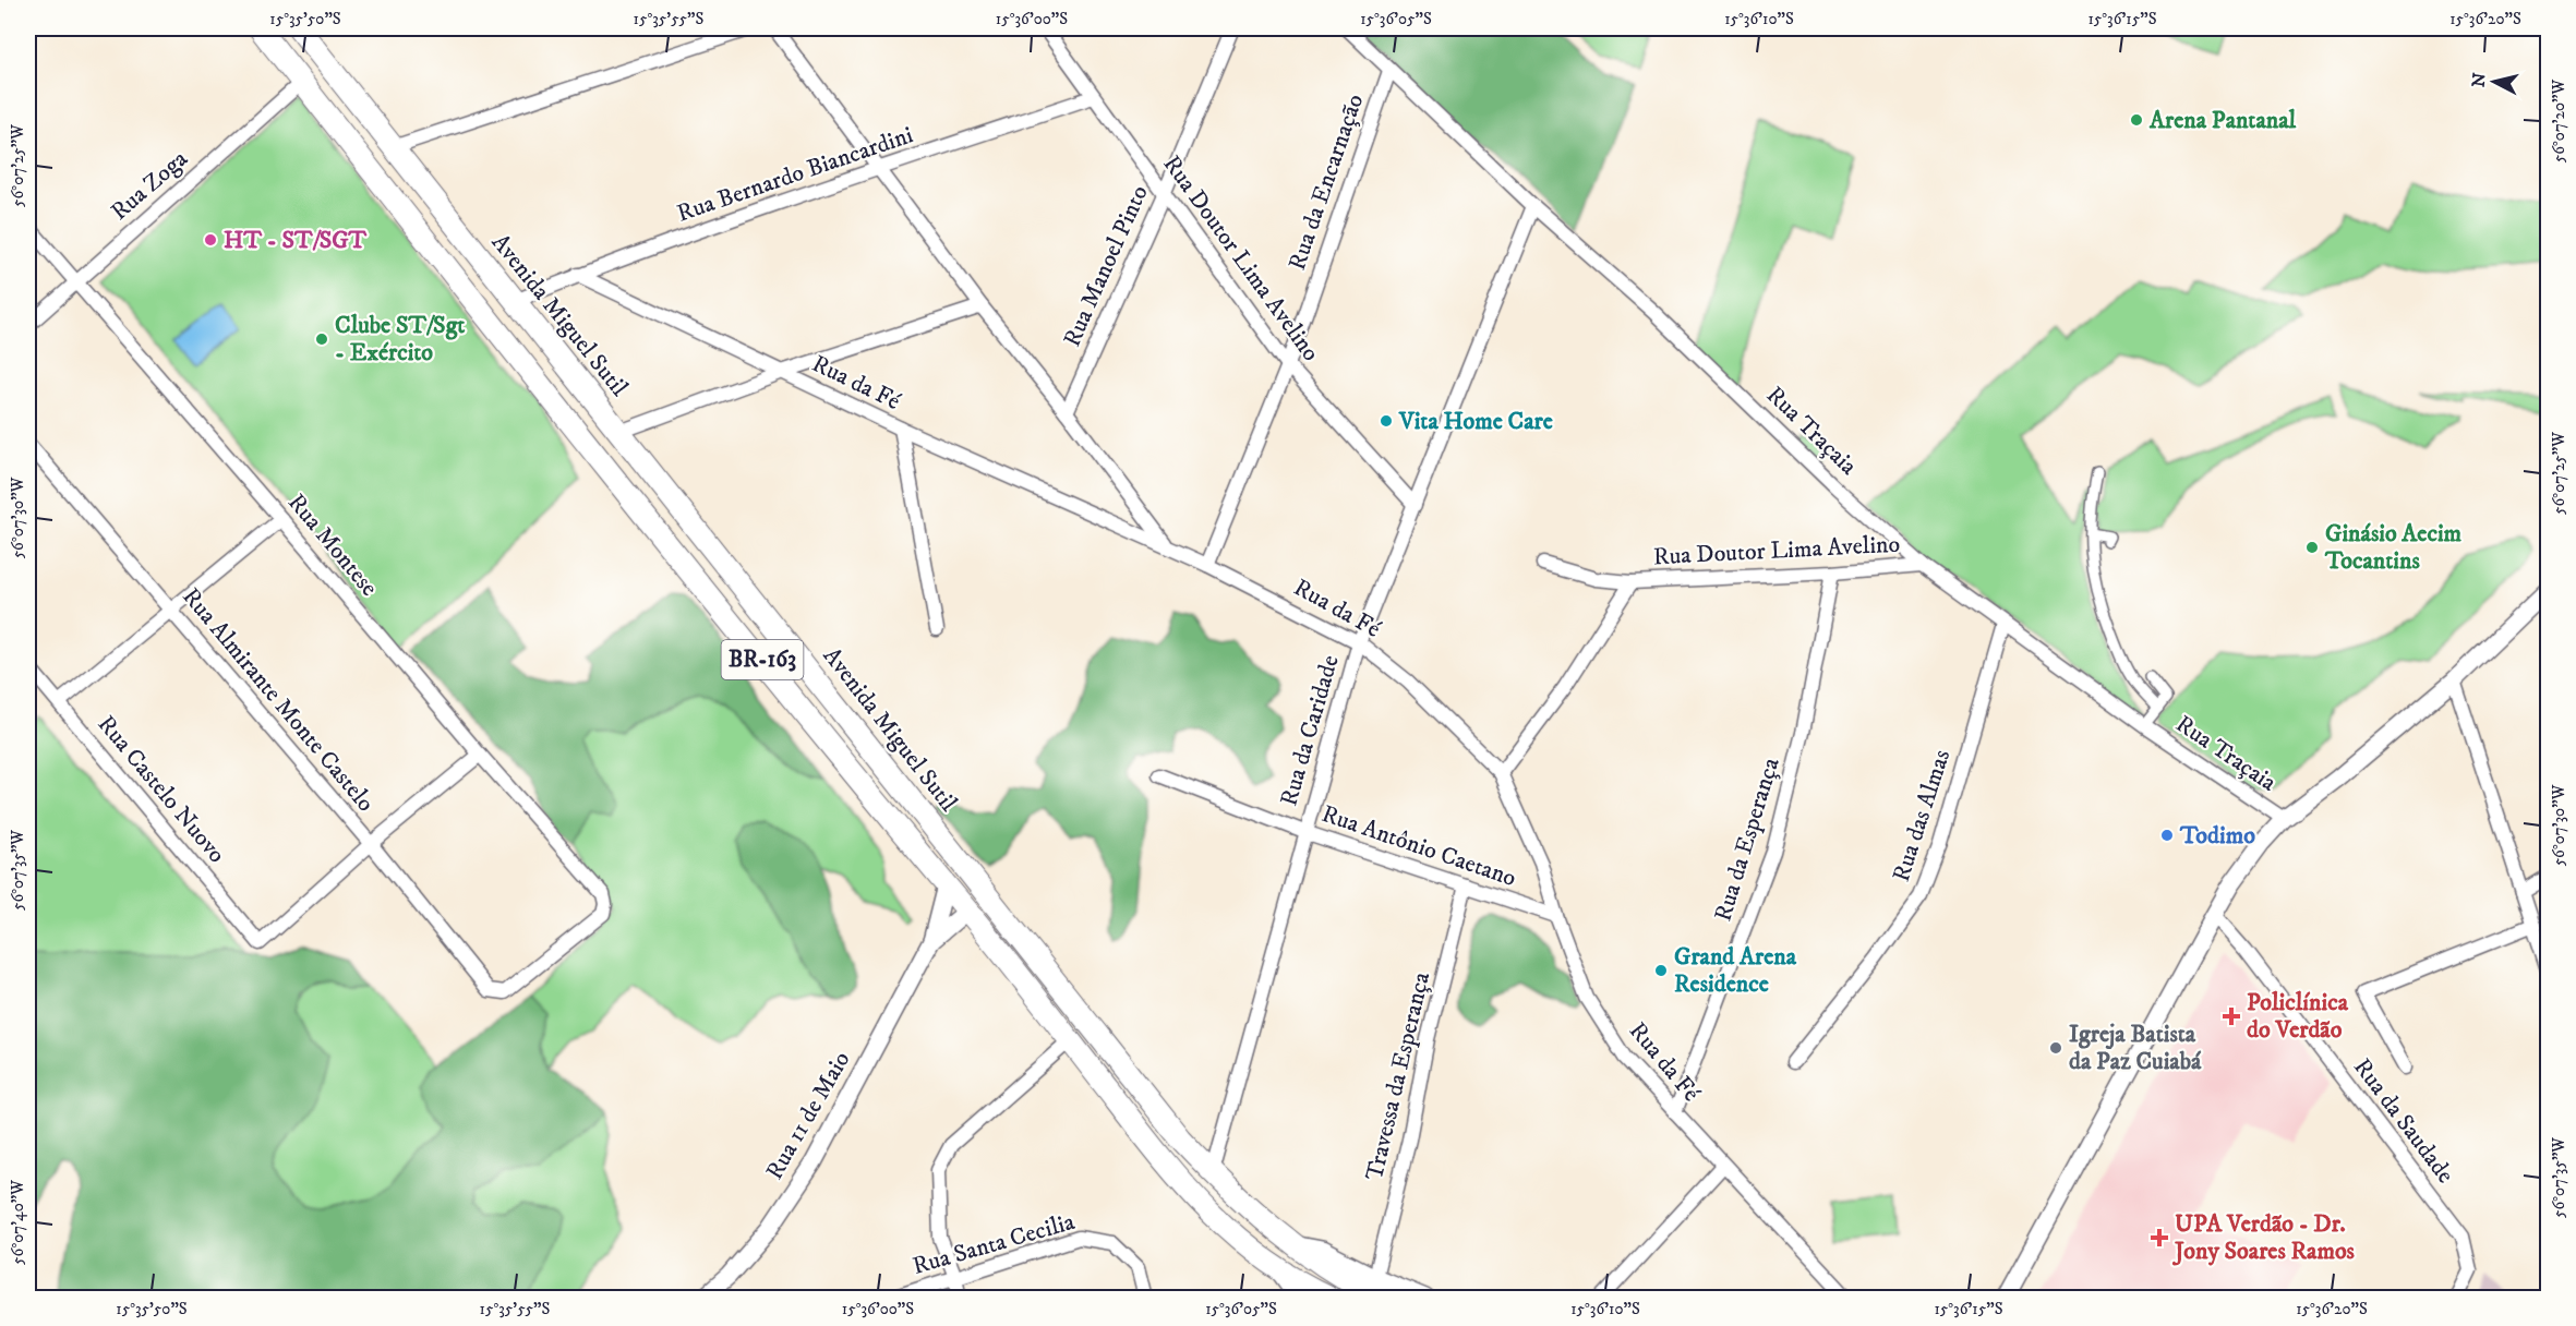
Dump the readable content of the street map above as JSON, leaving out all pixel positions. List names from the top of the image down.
{
  "streets": {
    "highway": ["Avenida Miguel Sutil", "BR-163"],
    "street": [
      "Rua Bernardo Biancardini",
      "Rua da Encarnação",
      "Rua Zoga",
      "Rua Doutor Lima Avelino",
      "Rua Manoel Pinto",
      "Rua da Fé",
      "Rua Traçaia",
      "Rua Montese",
      "Rua Almirante Monte Castelo",
      "Rua da Caridade",
      "Rua Castelo Nuovo",
      "Rua das Almas",
      "Rua da Esperança",
      "Rua Antônio Caetano",
      "Travessa da Esperança",
      "Rua 11 de Maio",
      "Rua da Saudade",
      "Rua Santa Cecilia"
    ]
  },
  "crossings": [
    ["Rua Bernardo Biancardini", "Rua Doutor Lima Avelino"],
    ["Rua Bernardo Biancardini", "Avenida Miguel Sutil"],
    ["Rua Bernardo Biancardini", "Rua da Fé"],
    ["Rua da Encarnação", "Rua Doutor Lima Avelino"],
    ["Rua da Encarnação", "Rua da Fé"],
    ["Rua da Encarnação", "Rua Traçaia"],
    ["Rua Zoga", "Rua Montese"],
    ["Rua Zoga", "BR-163"],
    ["Rua Doutor Lima Avelino", "Rua Manoel Pinto"],
    ["Rua Doutor Lima Avelino", "Rua da Fé"],
    ["Rua Doutor Lima Avelino", "Rua Traçaia"],
    ["Rua Doutor Lima Avelino", "Rua da Caridade"],
    ["Rua Doutor Lima Avelino", "Rua da Esperança"],
    ["Avenida Miguel Sutil", "Rua da Caridade"],
    ["Avenida Miguel Sutil", "Travessa da Esperança"],
    ["Rua da Fé", "Rua da Caridade"],
    ["Rua da Fé", "Rua da Esperança"],
    ["Rua da Fé", "Rua Antônio Caetano"],
    ["Rua Traçaia", "Rua da Caridade"],
    ["Rua Traçaia", "Rua das Almas"],
    ["Rua Montese", "Rua Almirante Monte Castelo"],
    ["BR-163", "Rua 11 de Maio"],
    ["Rua Almirante Monte Castelo", "Rua Castelo Nuovo"],
    ["Rua da Caridade", "Rua Antônio Caetano"],
    ["Rua Antônio Caetano", "Travessa da Esperança"]
  ],
  "places": {
    "other": [
      "Arena Pantanal",
      "HT - ST/SGT",
      "Clube ST/Sgt - Exército",
      "Vita Home Care",
      "Ginásio Aecim Tocantins",
      "Todimo",
      "Grand Arena Residence",
      "Igreja Batista da Paz Cuiabá"
    ],
    "health": ["Policlínica do Verdão", "UPA Verdão - Dr. Jony Soares Ramos"]
  },
  "north": "left",
  "coordinates": [
    "15°35'50\"S",
    "15°35'55\"S",
    "15°36'00\"S",
    "15°36'05\"S",
    "15°36'10\"S",
    "15°36'15\"S",
    "15°36'20\"S",
    "56°07'20\"W",
    "56°07'25\"W",
    "56°07'30\"W",
    "56°07'35\"W",
    "56°07'40\"W"
  ]
}
